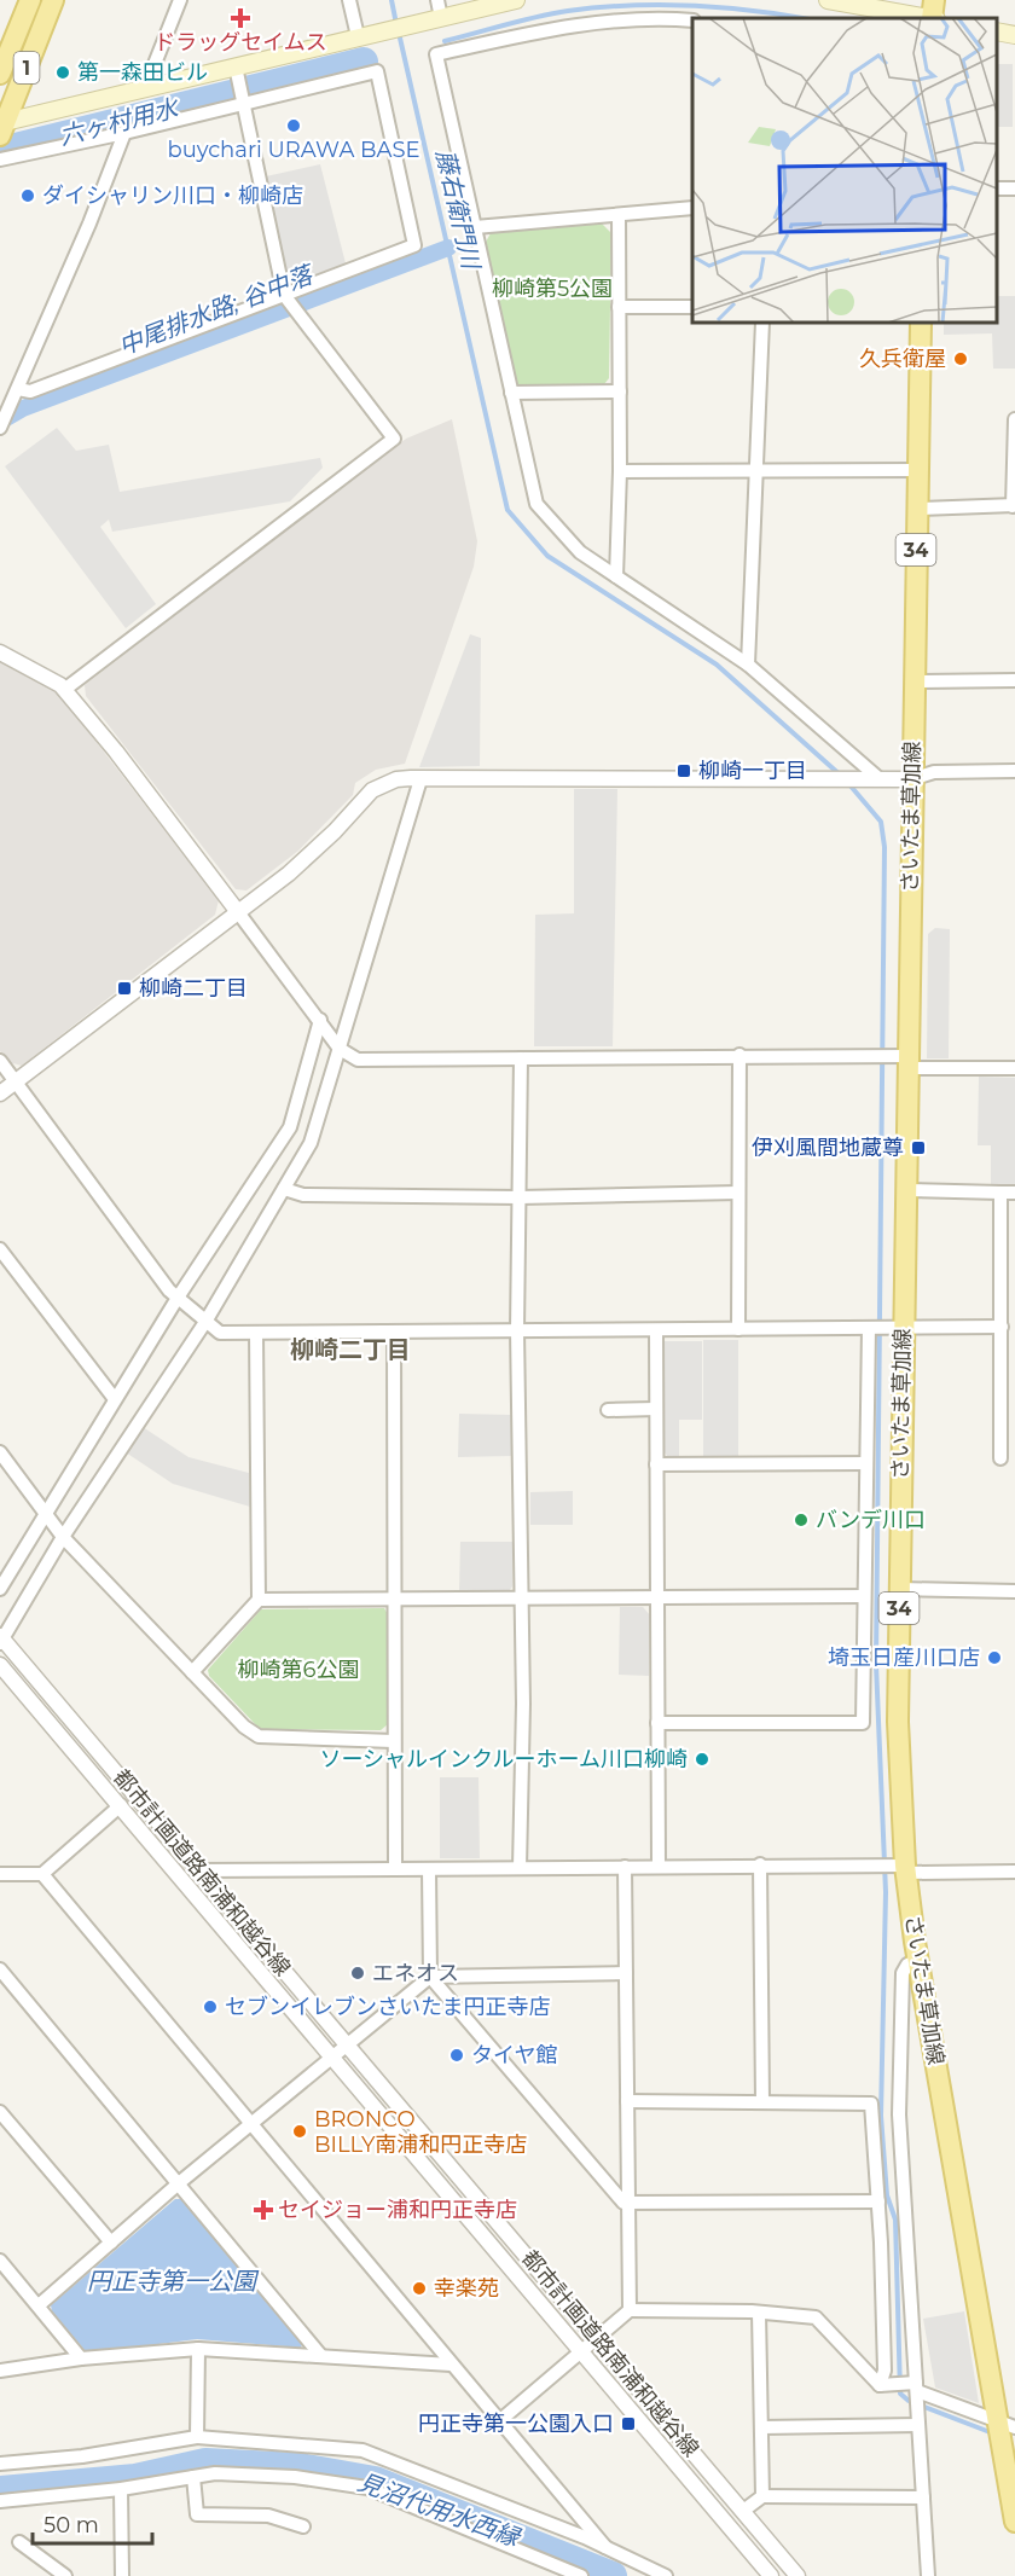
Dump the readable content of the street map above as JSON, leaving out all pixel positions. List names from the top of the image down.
{
  "streets": {
    "main road": ["1", "34", "さいたま草加線"],
    "street": ["都市計画道路南浦和越谷線"]
  },
  "districts": ["柳崎二丁目"],
  "water": [
    "六ヶ村用水",
    "藤右衛門川",
    "中尾排水路; 谷中落",
    "円正寺第一公園",
    "見沼代用水西縁"
  ],
  "parks": ["柳崎第5公園", "柳崎第6公園"],
  "places": {
    "health": ["ドラッグセイムス", "セイジョー浦和円正寺店"],
    "other": [
      "第一森田ビル",
      "buychari URAWA BASE",
      "ダイシャリン川口・柳崎店",
      "久兵衛屋",
      "バンデ川口",
      "埼玉日産川口店",
      "ソーシャルインクルーホーム川口柳崎",
      "エネオス",
      "セブンイレブンさいたま円正寺店",
      "タイヤ館",
      "BRONCO BILLY南浦和円正寺店",
      "幸楽苑"
    ],
    "transit": [
      "柳崎一丁目",
      "柳崎二丁目",
      "伊刈風間地蔵尊",
      "円正寺第一公園入口"
    ]
  },
  "scale_bar": "50 m"
}
